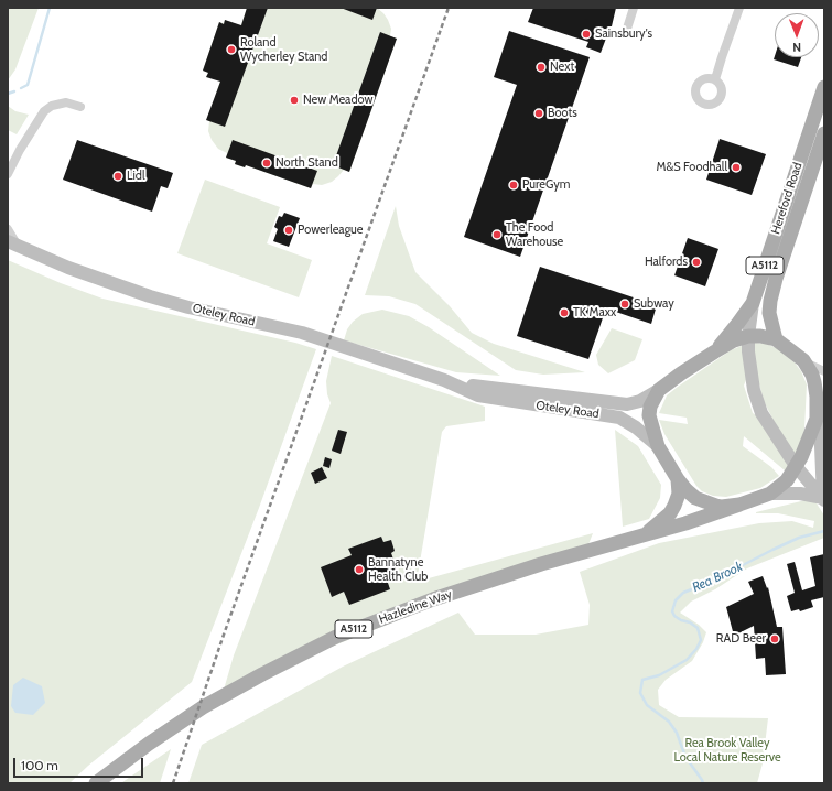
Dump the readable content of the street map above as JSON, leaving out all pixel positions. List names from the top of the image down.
{
  "streets": {
    "main road": [
      "Hereford Road",
      "A5112",
      "Oteley Road",
      "Hazledine Way"
    ]
  },
  "water": ["Rea Brook"],
  "parks": ["Rea Brook Valley Local Nature Reserve"],
  "places": [
    "Sainsbury's",
    "Roland Wycherley Stand",
    "Next",
    "New Meadow",
    "Boots",
    "North Stand",
    "M&S Foodhall",
    "Lidl",
    "PureGym",
    "Powerleague",
    "The Food Warehouse",
    "Halfords",
    "Subway",
    "TK Maxx",
    "Bannatyne Health Club",
    "RAD Beer"
  ],
  "scale_bar": "100 m",
  "north": "bottom"
}
